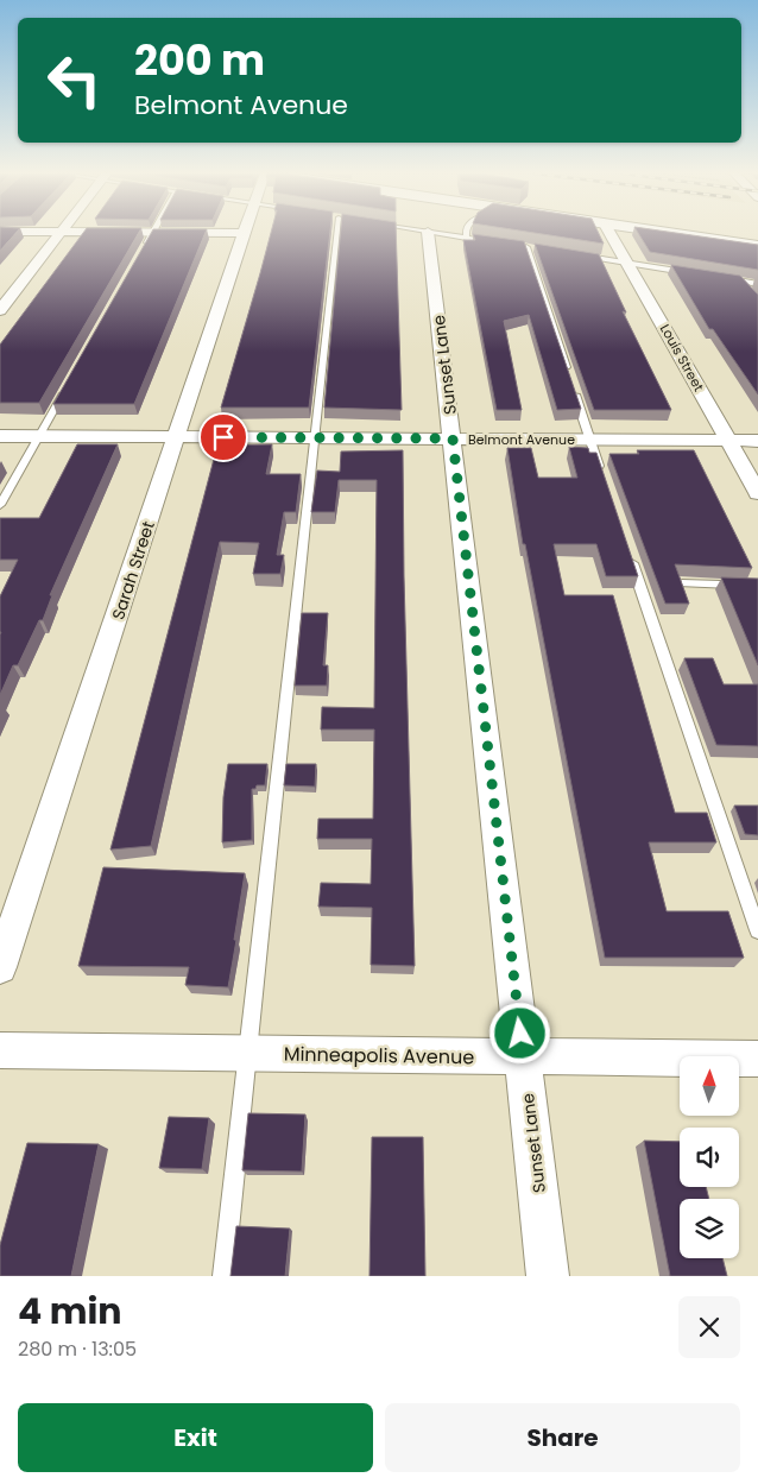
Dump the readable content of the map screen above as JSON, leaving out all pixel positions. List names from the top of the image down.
{
  "streets": {
    "street": [
      "Louis Street",
      "Sunset Lane",
      "Belmont Avenue",
      "Sarah Street",
      "Minneapolis Avenue"
    ]
  },
  "crossings": [
    ["Louis Street", "Belmont Avenue"],
    ["Sunset Lane", "Belmont Avenue"],
    ["Sunset Lane", "Minneapolis Avenue"],
    ["Belmont Avenue", "Sarah Street"]
  ],
  "north": "top",
  "page": {
    "turn": ["200 m", "Belmont Avenue"],
    "heading": ["4 min", "280 m · 13:05"],
    "buttons": ["Exit", "Share"]
  }
}
